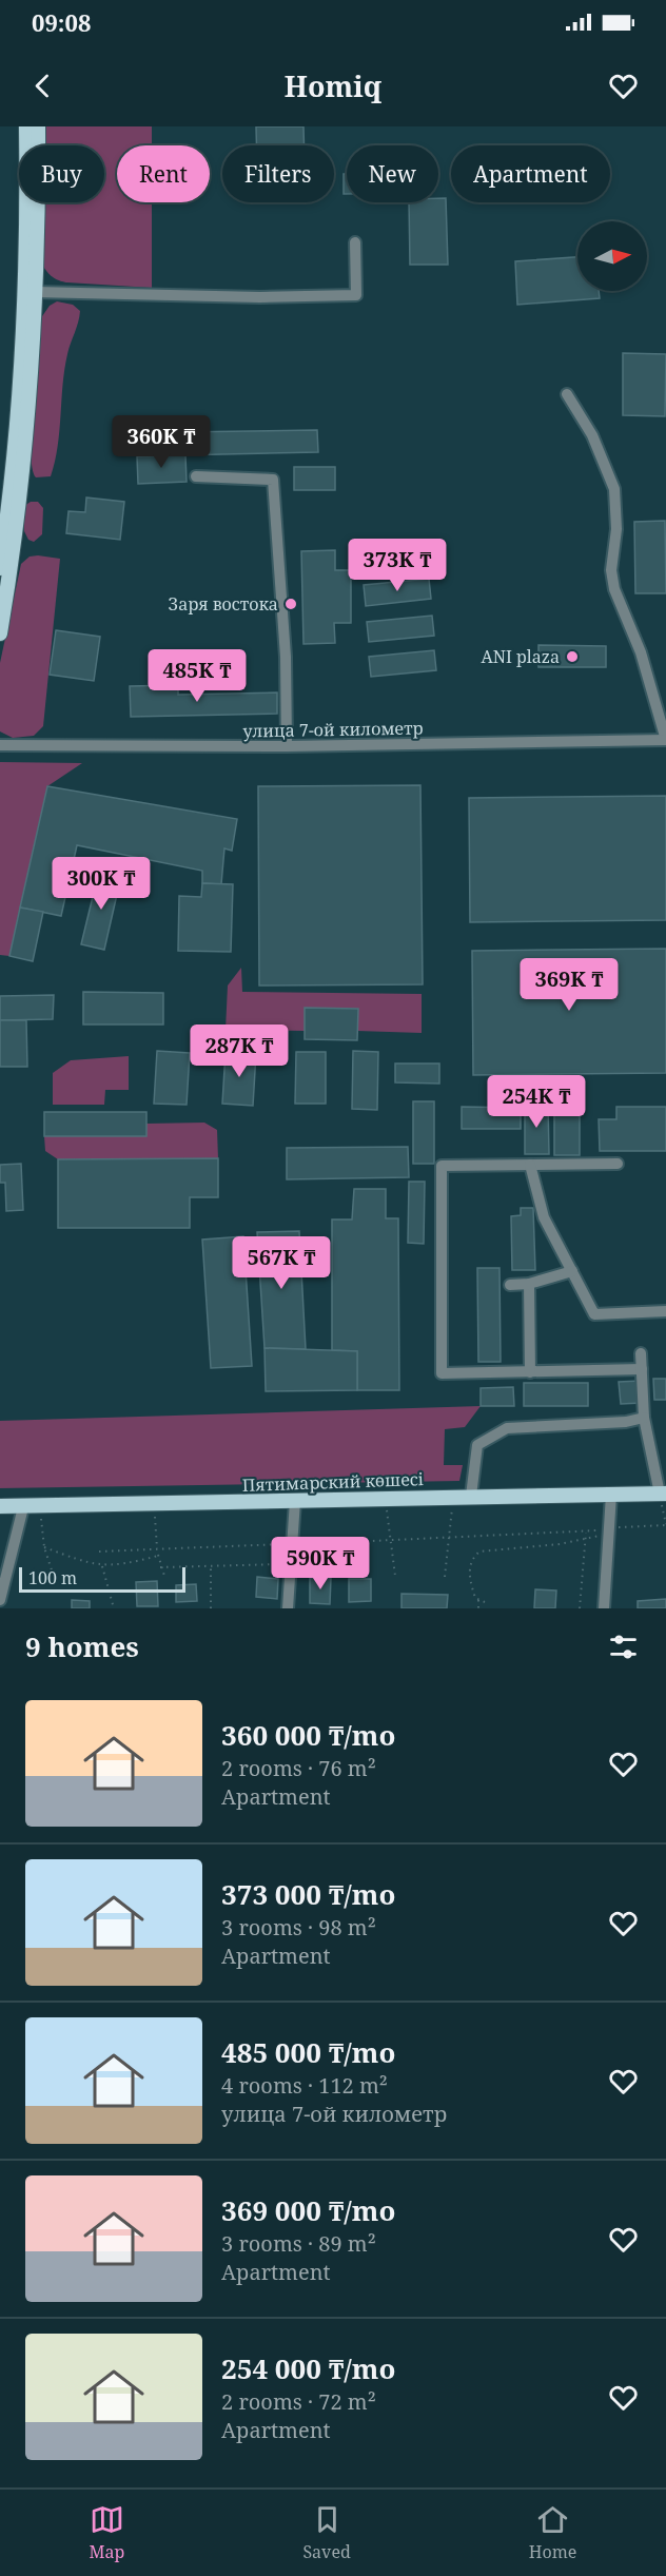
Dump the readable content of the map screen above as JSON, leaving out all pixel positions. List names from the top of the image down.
{
  "streets": {
    "main road": ["Пятимарский көшесі"],
    "street": ["улица 7-ой километр"]
  },
  "places": ["Заря востока", "ANI plaza"],
  "scale_bar": "100 m",
  "north": "right",
  "page": {
    "status": "09:08",
    "header": "Homiq",
    "chip": [
      "Buy",
      "Rent",
      "Filters",
      "New",
      "Apartment"
    ],
    "price": [
      "360K ₸",
      "373K ₸",
      "485K ₸",
      "300K ₸",
      "369K ₸",
      "287K ₸",
      "254K ₸",
      "567K ₸",
      "590K ₸"
    ],
    "scale": "100 m",
    "heading": "9 homes",
    "list": [
      {
        "name": "360 000 ₸/mo",
        "note": "2 rooms · 76 m² · Apartment"
      },
      {
        "name": "373 000 ₸/mo",
        "note": "3 rooms · 98 m² · Apartment"
      },
      {
        "name": "485 000 ₸/mo",
        "note": "4 rooms · 112 m² · улица 7-ой километр"
      },
      {
        "name": "369 000 ₸/mo",
        "note": "3 rooms · 89 m² · Apartment"
      },
      {
        "name": "254 000 ₸/mo",
        "note": "2 rooms · 72 m² · Apartment"
      }
    ],
    "tabs": ["Map", "Saved", "Home"]
  }
}
